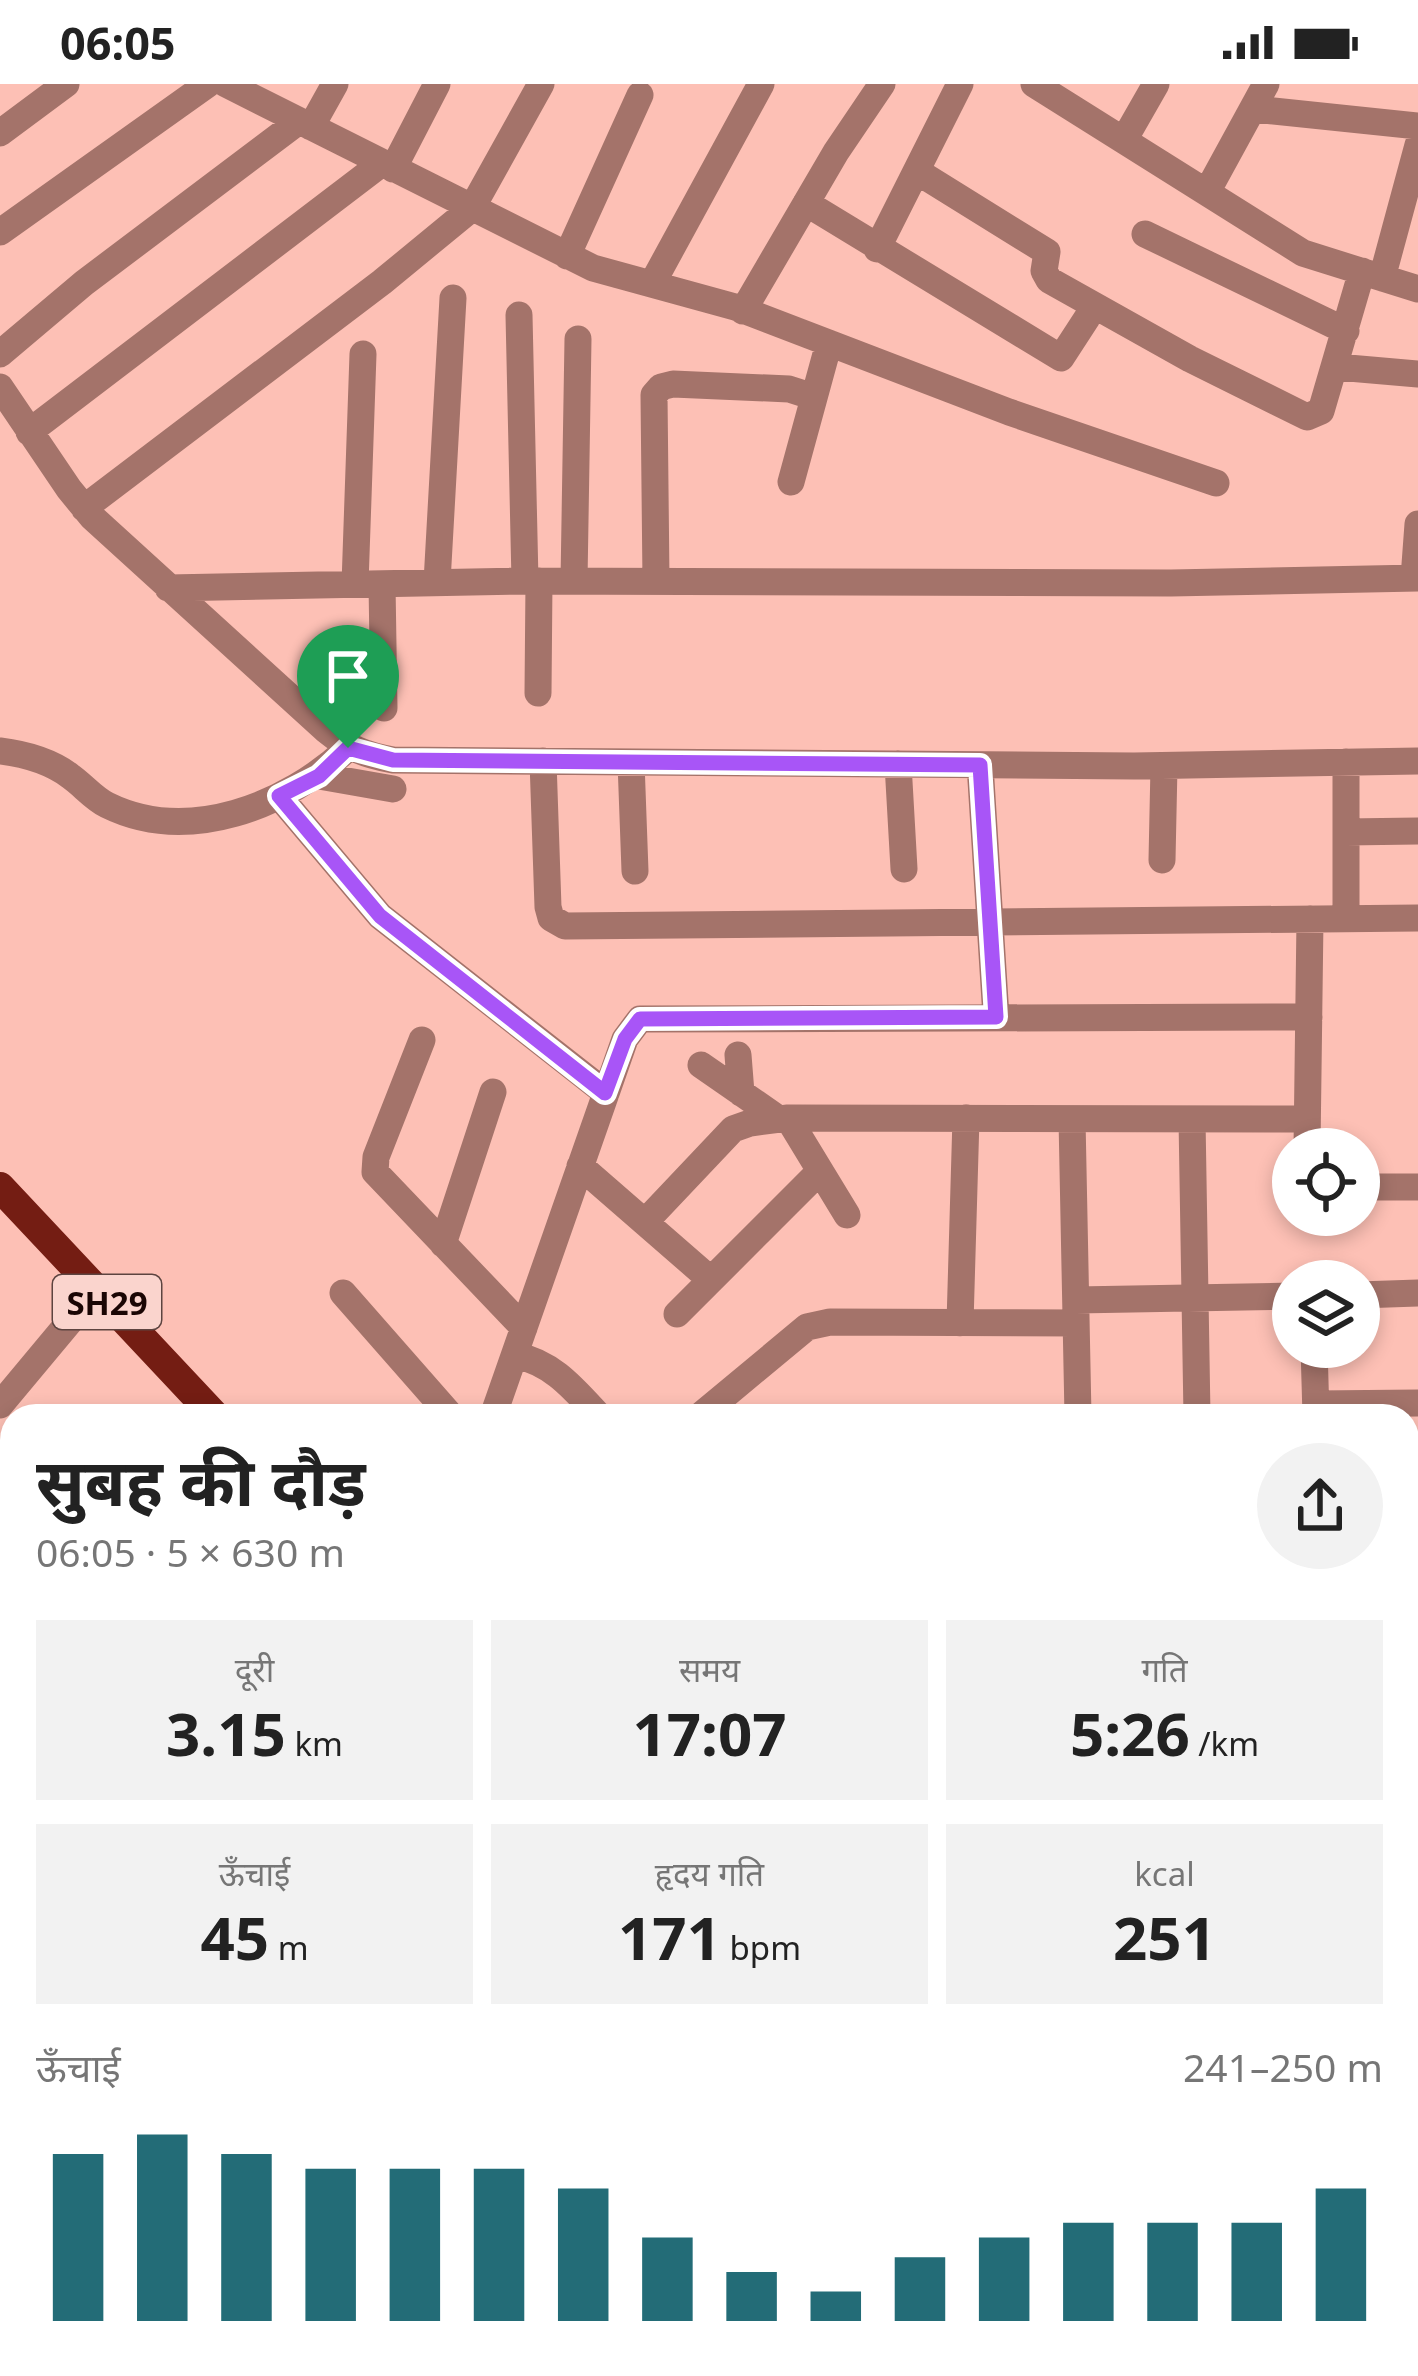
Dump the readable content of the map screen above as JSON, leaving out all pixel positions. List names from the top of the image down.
{
  "streets": {
    "main road": ["SH29"]
  },
  "page": {
    "status": "06:05",
    "heading": ["सुबह की दौड़", "06:05 · 5 × 630 m"],
    "stats": [
      ["दूरी", "3.15 km"],
      ["समय", "17:07"],
      ["गति", "5:26 /km"],
      ["ऊँचाई", "45 m"],
      ["हृदय गति", "171 bpm"],
      ["kcal", "251"]
    ],
    "chart": ["ऊँचाई", "241–250 m"]
  }
}
